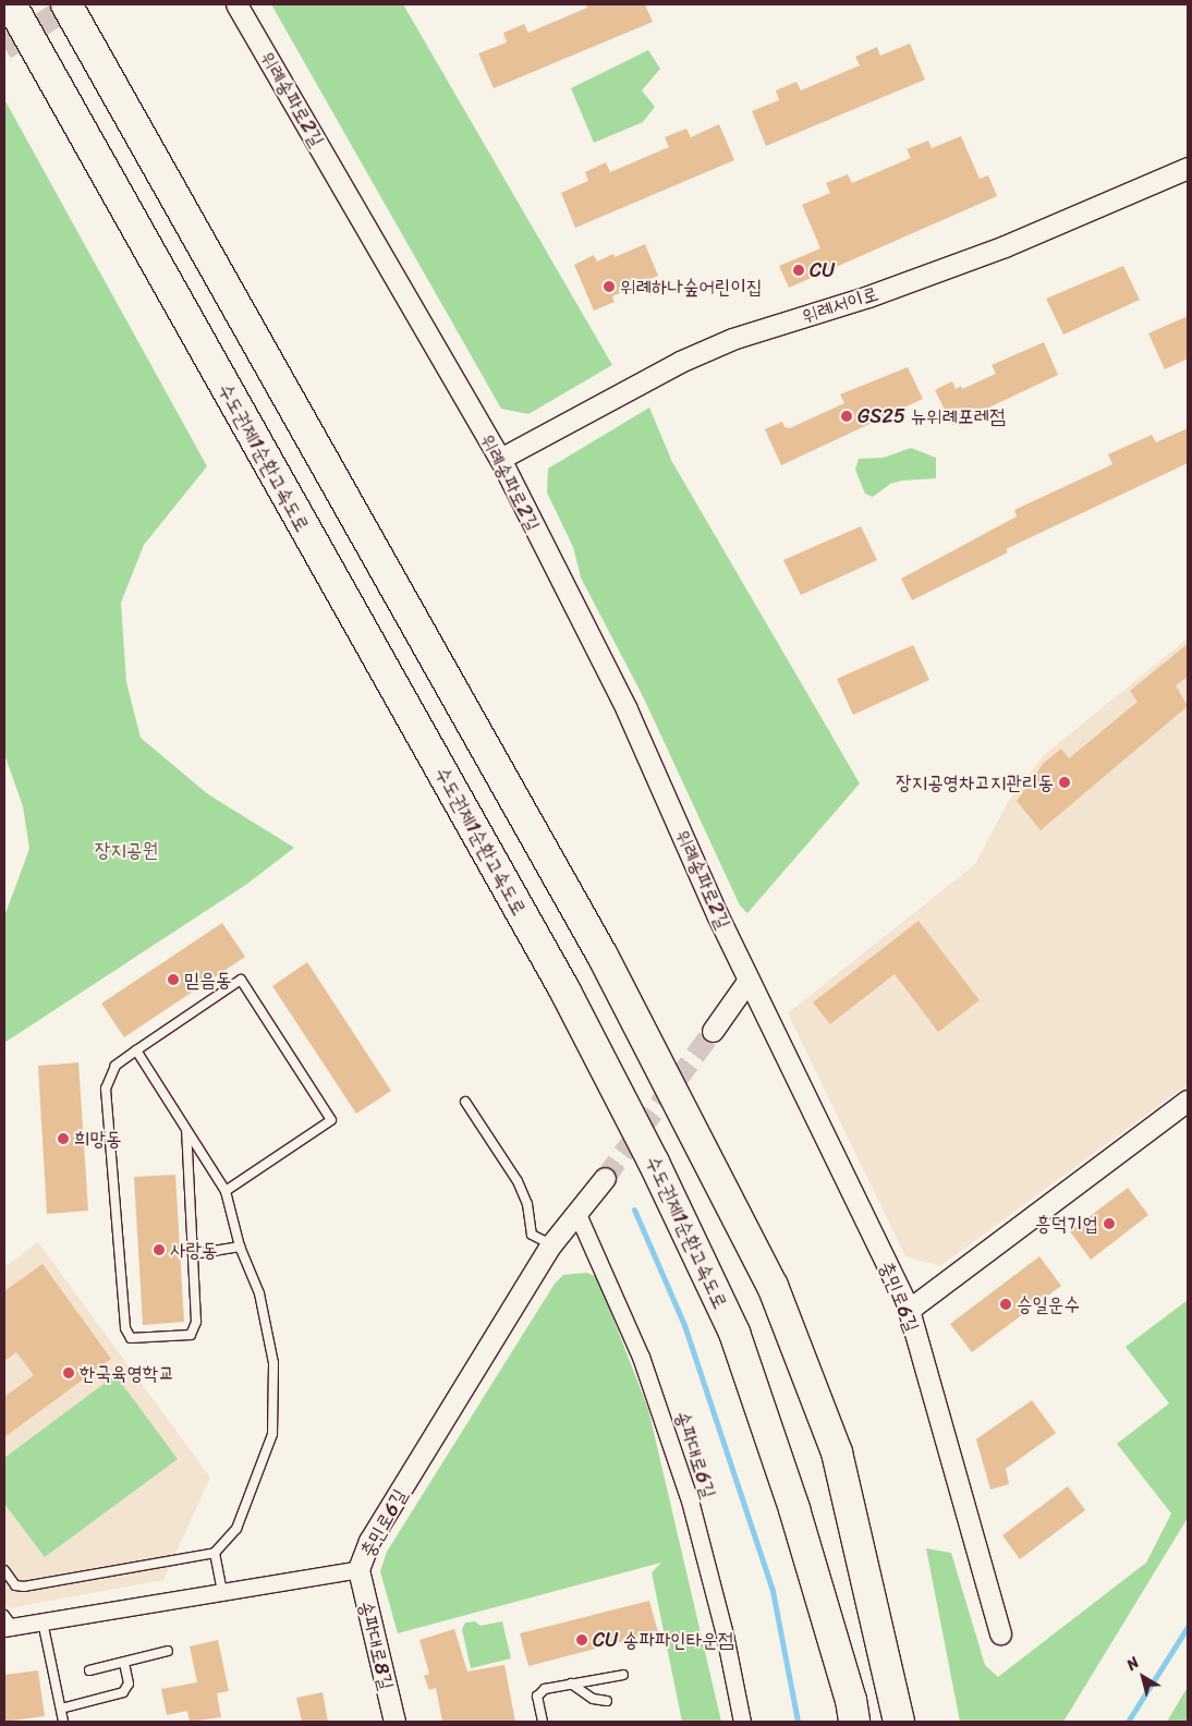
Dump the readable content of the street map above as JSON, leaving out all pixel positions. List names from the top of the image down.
{
  "streets": {
    "highway": ["수도권제1순환고속도로"],
    "street": [
      "위례송파로2길",
      "위례서이로",
      "충민로6길",
      "송파대로6길",
      "송파대로8길"
    ]
  },
  "crossings": [
    ["위례송파로2길", "위례서이로"],
    ["위례송파로2길", "충민로6길"],
    ["충민로6길", "송파대로6길"],
    ["충민로6길", "송파대로8길"]
  ],
  "parks": ["장지공원"],
  "places": [
    "CU",
    "위례하나숲어린이집",
    "GS25 뉴위례포레점",
    "장지공영차고지관리동",
    "믿음동",
    "희망동",
    "흥덕기업",
    "사랑동",
    "승일운수",
    "한국육영학교",
    "CU 송파파인타운점"
  ],
  "north": "top left"
}
